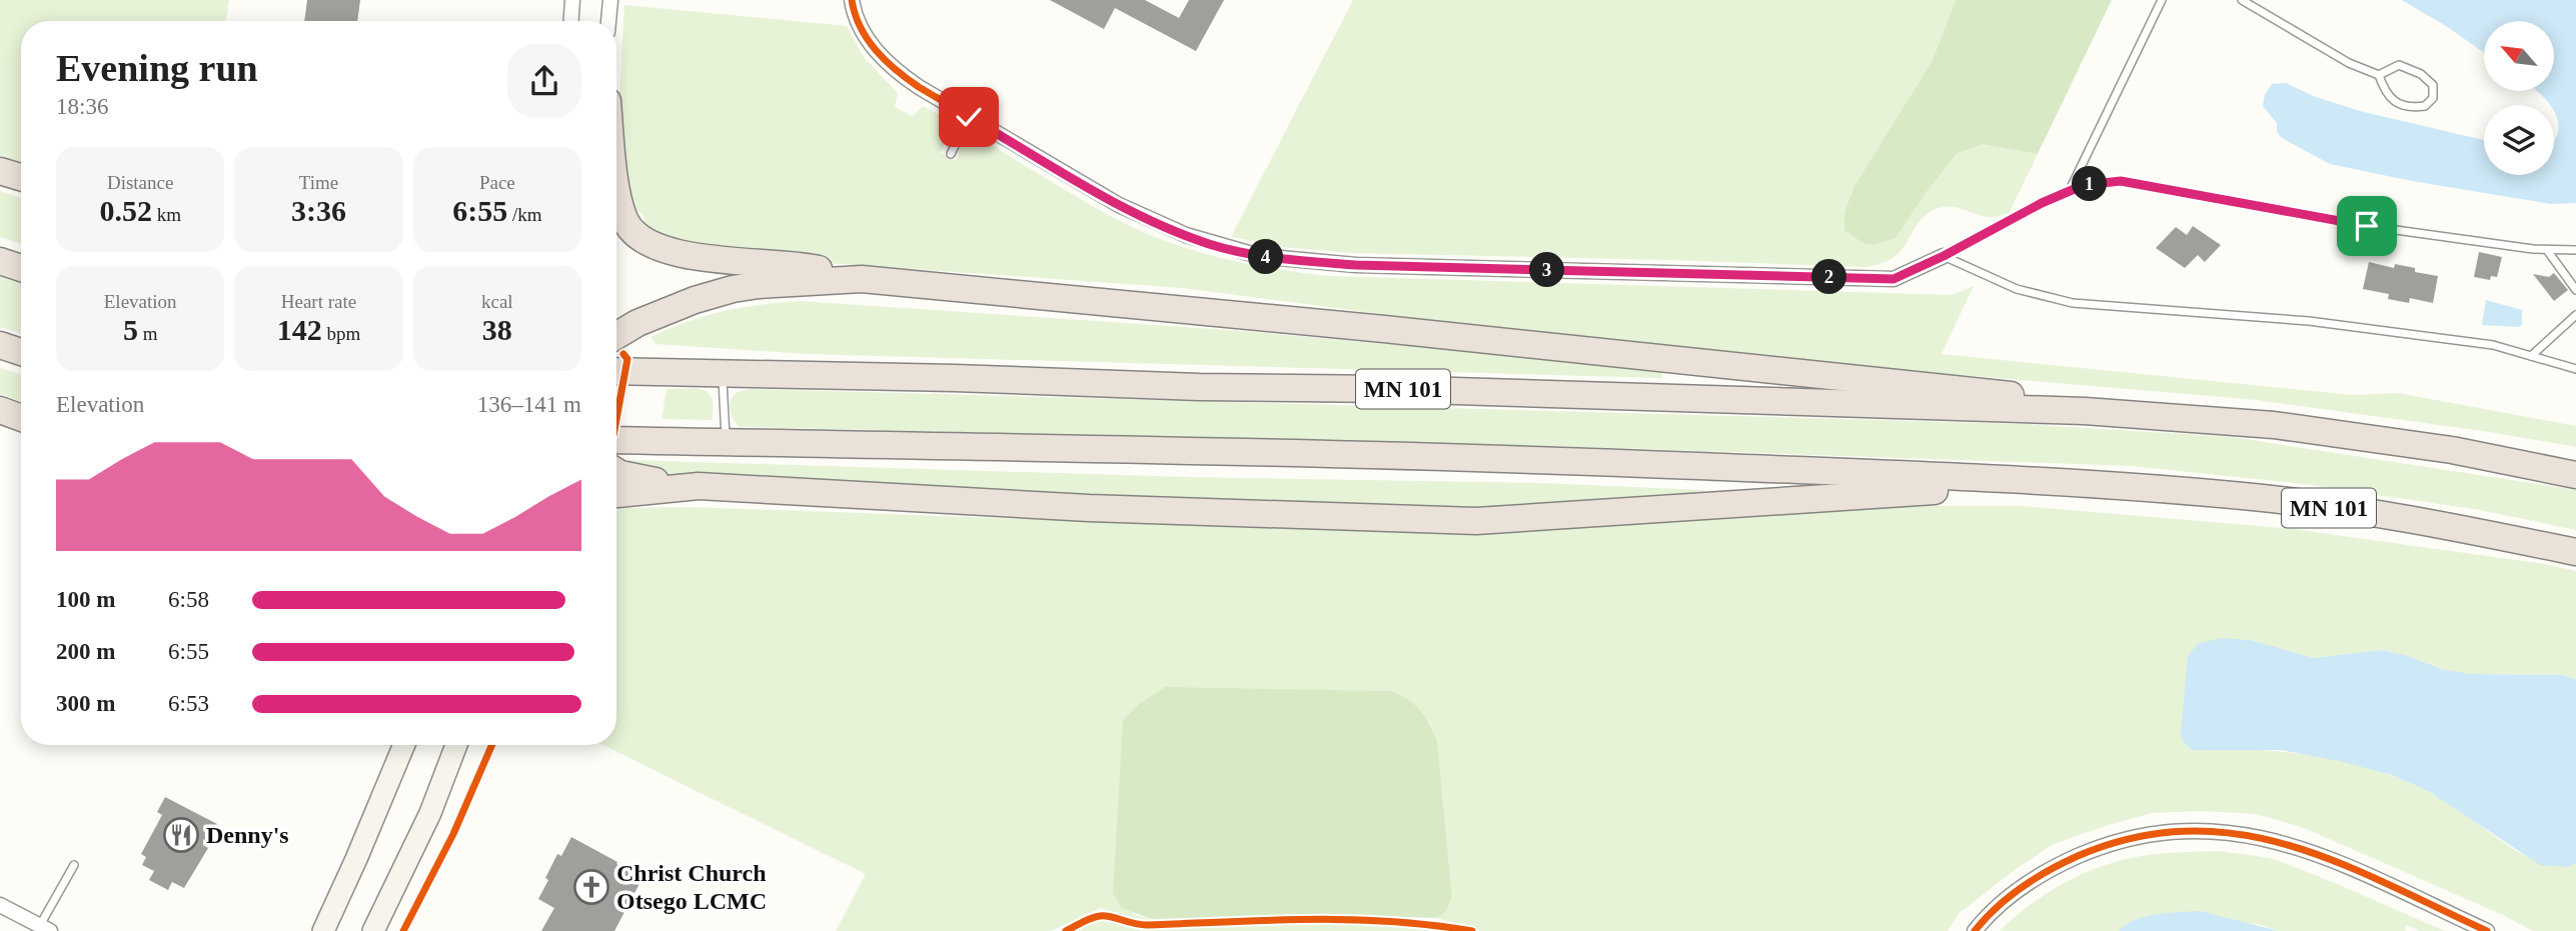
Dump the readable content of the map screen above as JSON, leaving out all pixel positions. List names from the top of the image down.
{
  "streets": {
    "highway": ["MN 101"]
  },
  "places": {
    "restaurant": ["Denny's"],
    "church": ["Christ Church Otsego LCMC"]
  },
  "north": "top left",
  "page": {
    "heading": ["Evening run", "18:36"],
    "stats": [
      ["Distance", "0.52 km"],
      ["Time", "3:36"],
      ["Pace", "6:55 /km"],
      ["Elevation", "5 m"],
      ["Heart rate", "142 bpm"],
      ["kcal", "38"]
    ],
    "pins": [
      "1",
      "4",
      "3",
      "2"
    ],
    "chart": ["Elevation", "136–141 m"],
    "list": [
      {
        "name": "100 m",
        "note": "6:58"
      },
      {
        "name": "200 m",
        "note": "6:55"
      },
      {
        "name": "300 m",
        "note": "6:53"
      }
    ]
  }
}
